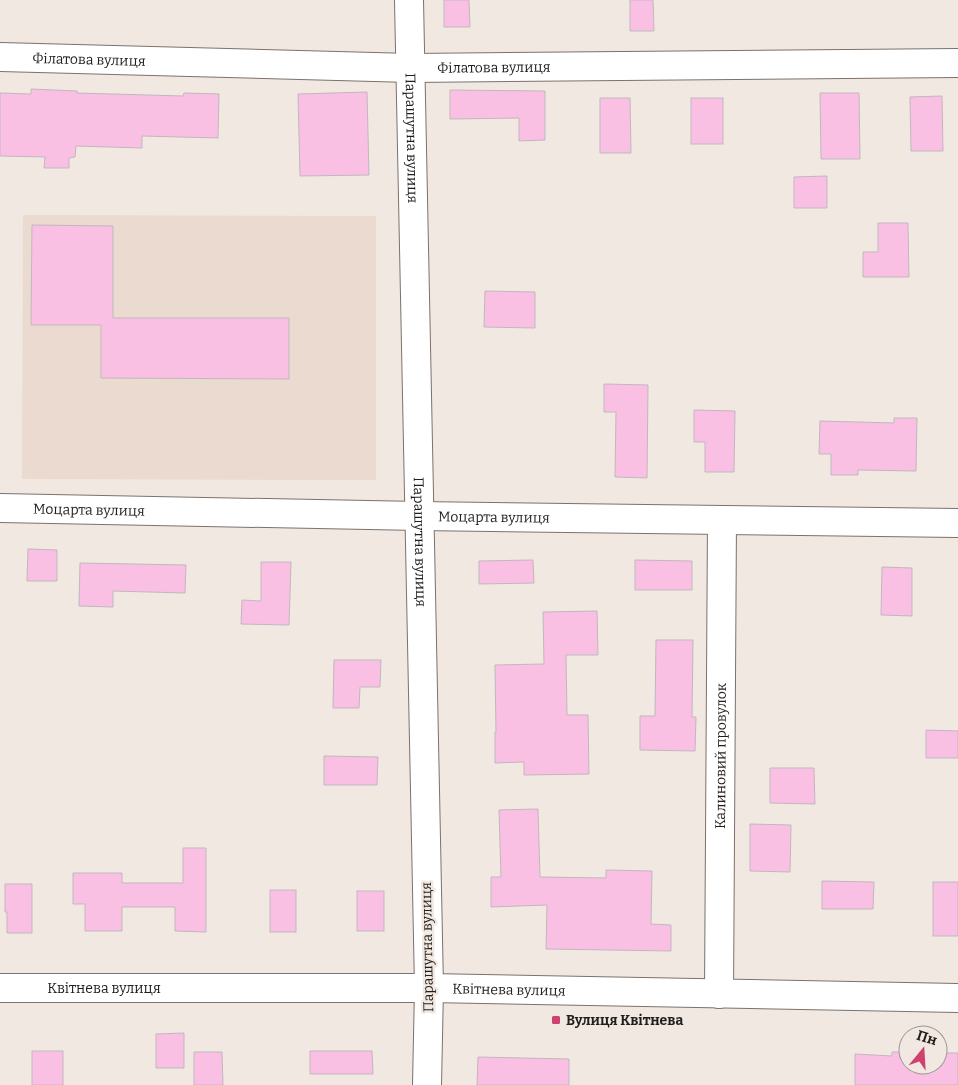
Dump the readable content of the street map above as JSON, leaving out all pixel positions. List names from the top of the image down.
{
  "streets": {
    "street": [
      "Філатова вулиця",
      "Парашутна вулиця",
      "Моцарта вулиця",
      "Калиновий провулок",
      "Квітнева вулиця"
    ]
  },
  "crossings": [
    ["Філатова вулиця", "Парашутна вулиця"],
    ["Парашутна вулиця", "Моцарта вулиця"],
    ["Парашутна вулиця", "Квітнева вулиця"],
    ["Моцарта вулиця", "Калиновий провулок"],
    ["Калиновий провулок", "Квітнева вулиця"]
  ],
  "places": {
    "transit": ["Вулиця Квітнева"]
  },
  "north": "top"
}
